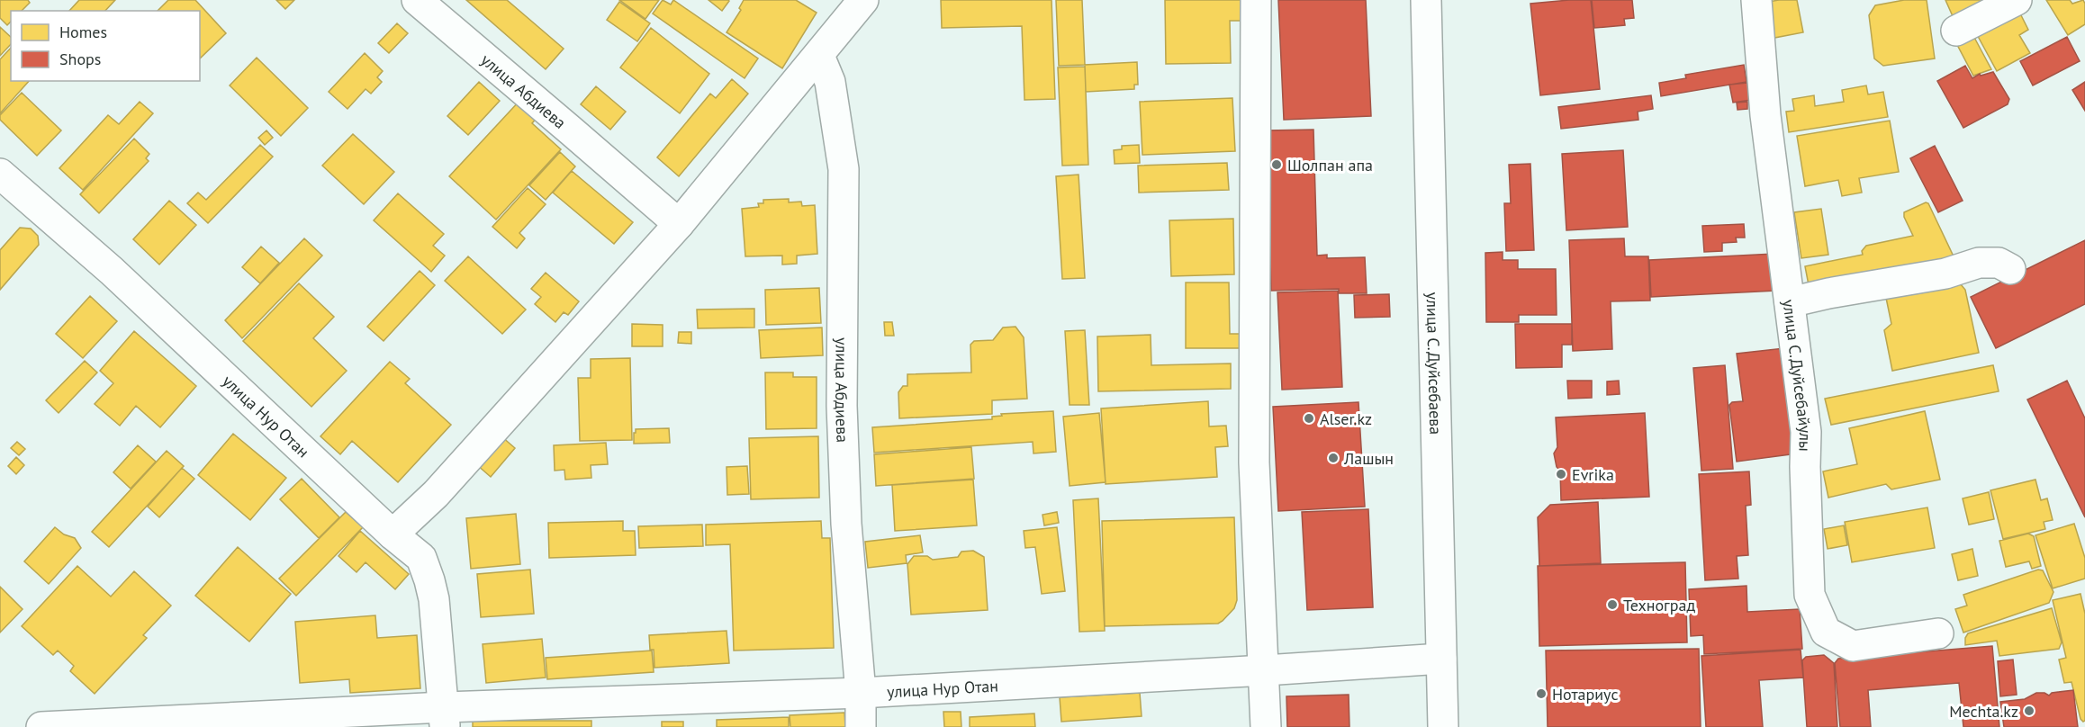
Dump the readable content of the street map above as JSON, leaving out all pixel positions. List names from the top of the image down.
{
  "streets": {
    "street": [
      "улица Абдиева",
      "улица С.Дуйсебаева",
      "улица С.Дуйсебайулы",
      "улица Нур Отан"
    ]
  },
  "crossings": [
    ["улица Абдиева", "улица Нур Отан"],
    ["улица С.Дуйсебаева", "улица Нур Отан"]
  ],
  "places": [
    "Шолпан апа",
    "Alser.kz",
    "Лашын",
    "Evrika",
    "Техноград",
    "Нотариус",
    "Mechta.kz"
  ],
  "legend": ["Homes", "Shops"]
}
